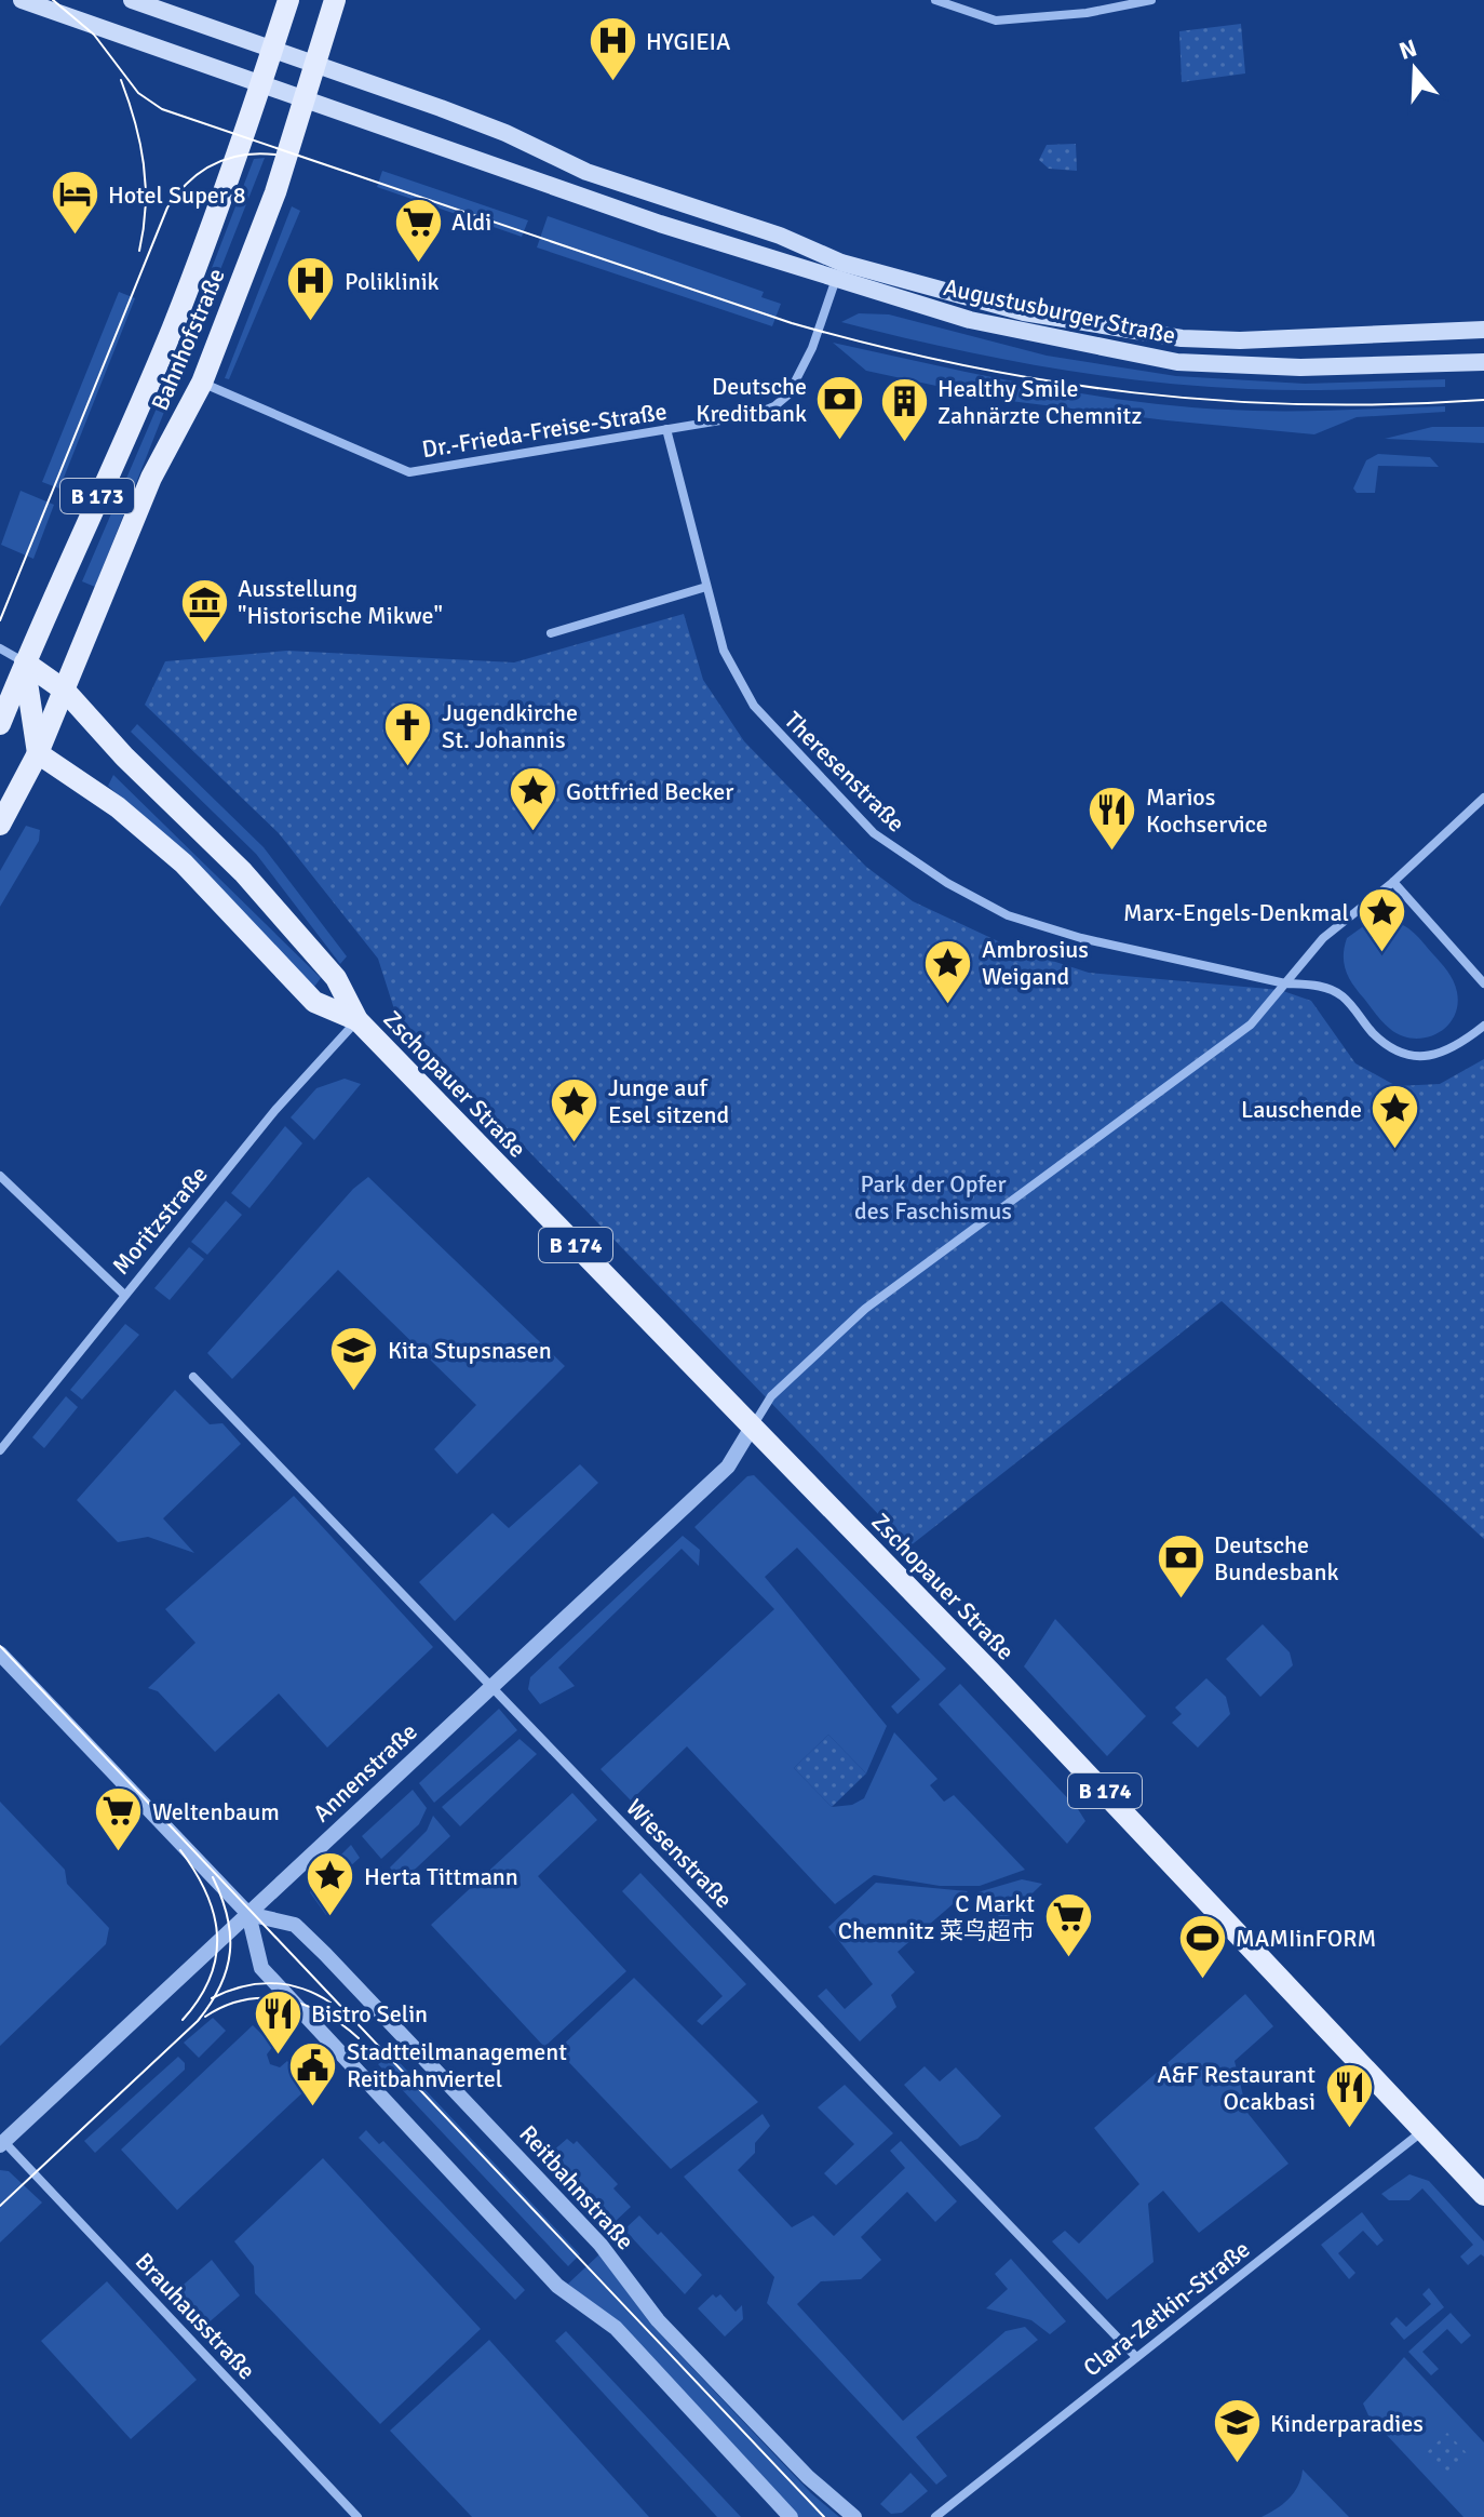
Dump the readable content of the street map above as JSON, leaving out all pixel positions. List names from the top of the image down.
{
  "streets": {
    "main road": [
      "Augustusburger Straße",
      "Bahnhofstraße",
      "B 173",
      "Zschopauer Straße",
      "B 174"
    ],
    "street": [
      "Dr.-Frieda-Freise-Straße",
      "Theresenstraße",
      "Moritzstraße",
      "Annenstraße",
      "Wiesenstraße",
      "Reitbahnstraße",
      "Clara-Zetkin-Straße",
      "Brauhausstraße"
    ]
  },
  "crossings": [
    ["Augustusburger Straße", "Bahnhofstraße"],
    ["Augustusburger Straße", "Dr.-Frieda-Freise-Straße"],
    ["Bahnhofstraße", "Dr.-Frieda-Freise-Straße"],
    ["Bahnhofstraße", "Zschopauer Straße"],
    ["Dr.-Frieda-Freise-Straße", "Theresenstraße"],
    ["Zschopauer Straße", "Moritzstraße"],
    ["Zschopauer Straße", "Annenstraße"],
    ["Zschopauer Straße", "Clara-Zetkin-Straße"],
    ["Annenstraße", "Wiesenstraße"],
    ["Annenstraße", "Reitbahnstraße"],
    ["Annenstraße", "Brauhausstraße"],
    ["Wiesenstraße", "Clara-Zetkin-Straße"]
  ],
  "parks": ["Park der Opfer des Faschismus"],
  "places": {
    "hospital": ["HYGIEIA", "Poliklinik"],
    "hotel": ["Hotel Super 8"],
    "supermarket": ["Aldi", "Weltenbaum", "C Markt Chemnitz 菜鸟超市"],
    "bank": ["Deutsche Kreditbank", "Deutsche Bundesbank"],
    "building": ["Healthy Smile Zahnärzte Chemnitz"],
    "museum": ["Ausstellung \"Historische Mikwe\""],
    "church": ["Jugendkirche St. Johannis"],
    "place": [
      "Gottfried Becker",
      "Marx-Engels-Denkmal",
      "Ambrosius Weigand",
      "Junge auf Esel sitzend",
      "Lauschende",
      "Herta Tittmann"
    ],
    "restaurant": ["Marios Kochservice", "Bistro Selin", "A&F Restaurant Ocakbasi"],
    "school or university": ["Kita Stupsnasen", "Kinderparadies"],
    "sports": ["MAMIinFORM"],
    "public building": ["Stadtteilmanagement Reitbahnviertel"]
  },
  "north": "top"
}
